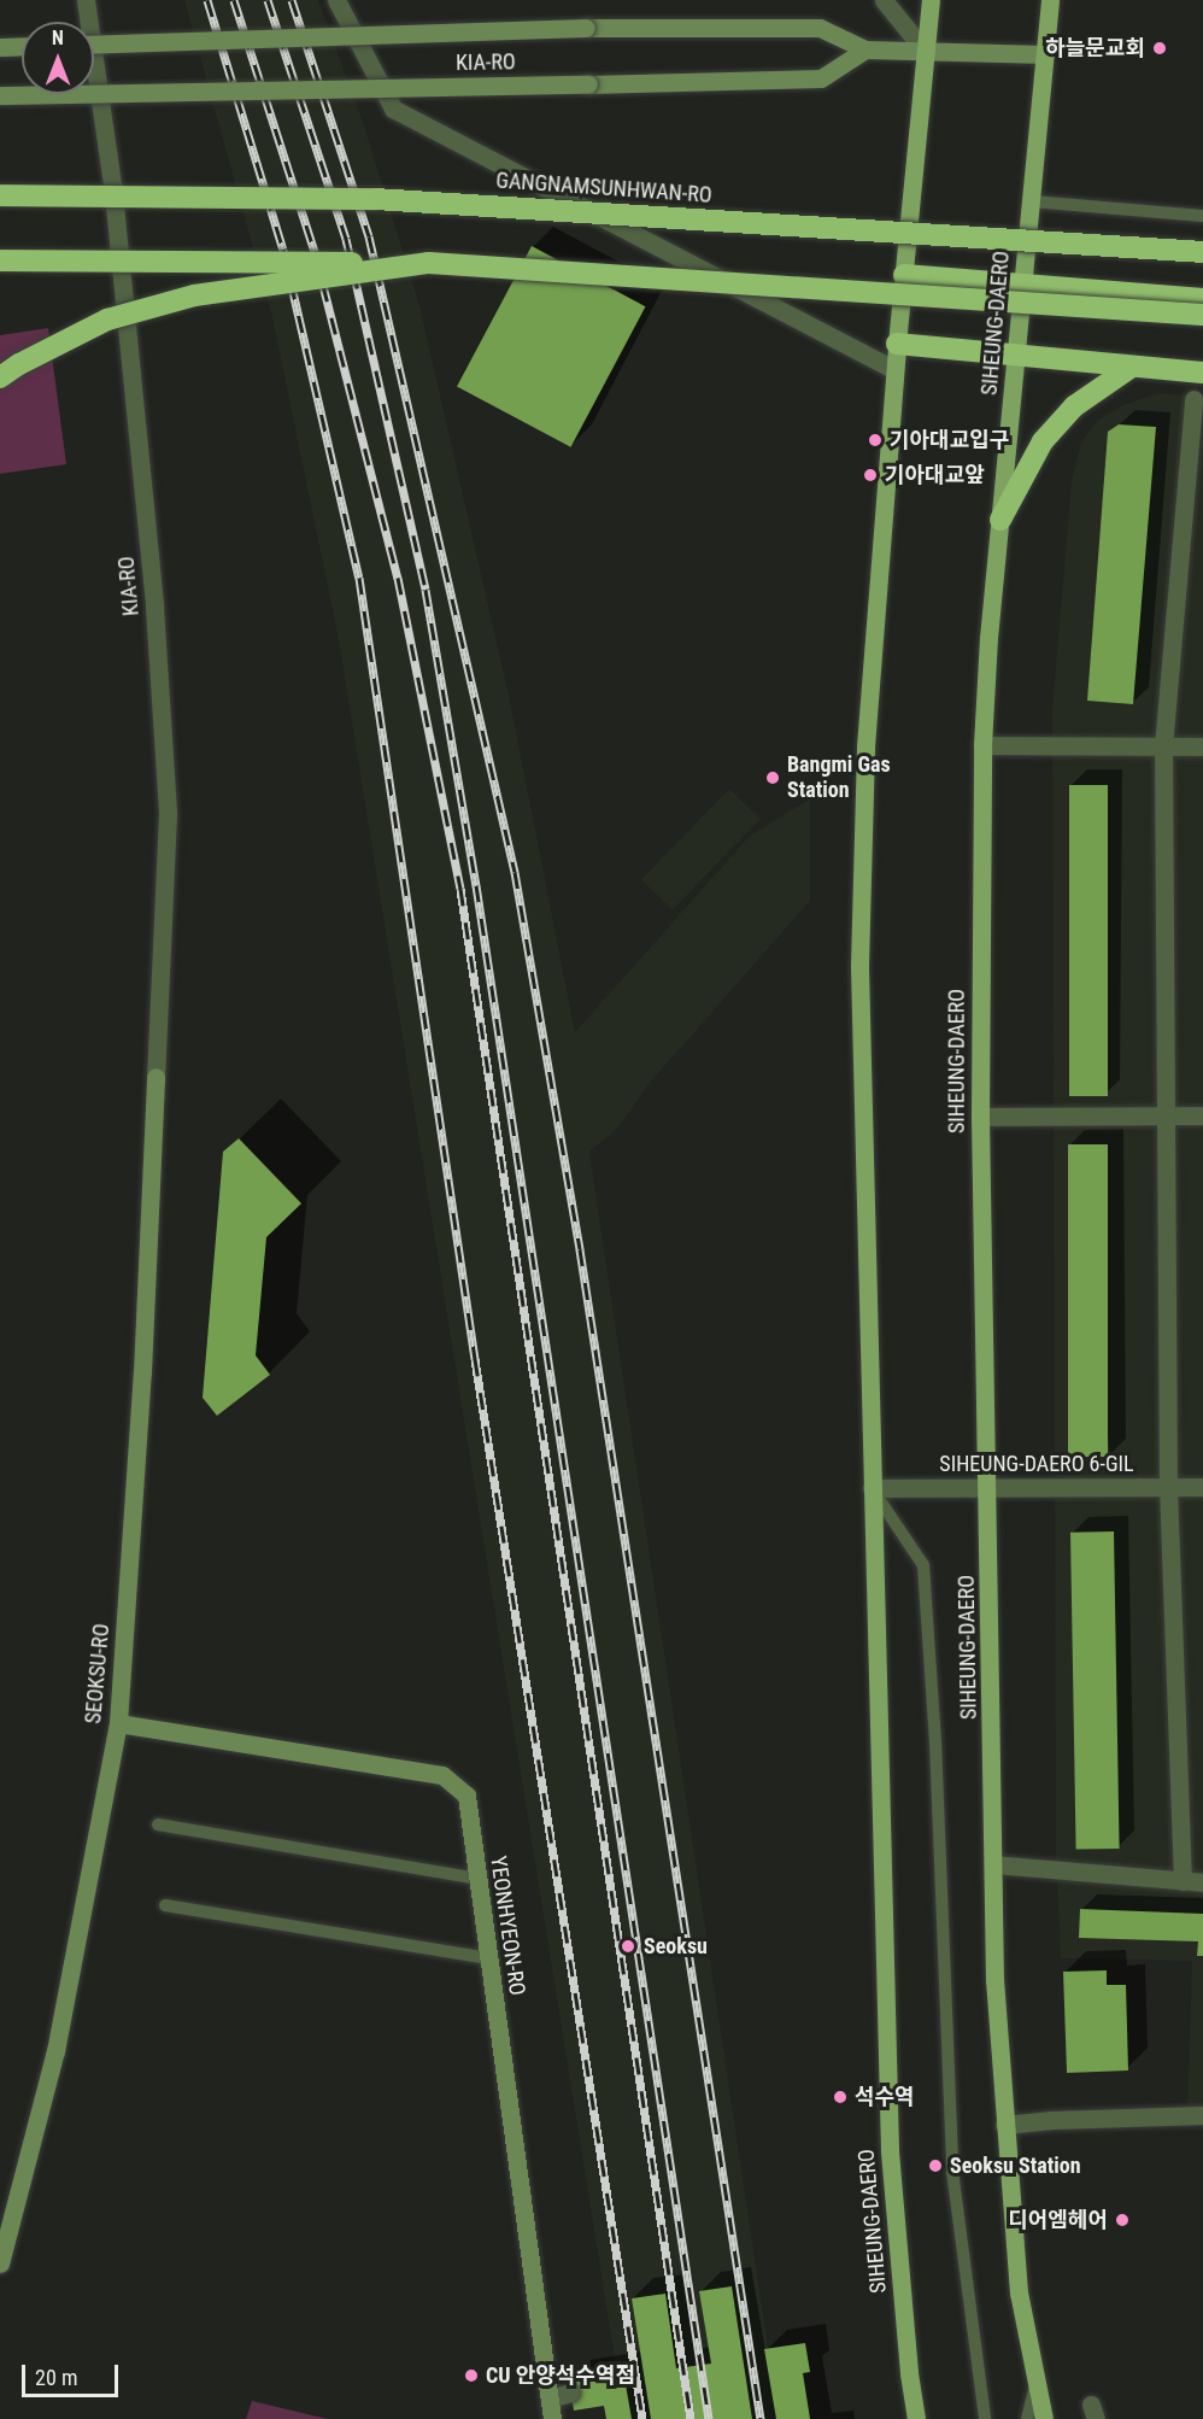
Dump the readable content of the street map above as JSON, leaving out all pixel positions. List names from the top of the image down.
{
  "streets": {
    "highway": ["GANGNAMSUNHWAN-RO"],
    "main road": ["SIHEUNG-DAERO"],
    "street": [
      "KIA-RO",
      "SIHEUNG-DAERO 6-GIL",
      "SEOKSU-RO",
      "YEONHYEON-RO"
    ]
  },
  "crossings": [
    ["KIA-RO", "SIHEUNG-DAERO"],
    ["KIA-RO", "SEOKSU-RO"],
    ["SIHEUNG-DAERO", "SIHEUNG-DAERO 6-GIL"],
    ["SEOKSU-RO", "YEONHYEON-RO"]
  ],
  "places": [
    "하늘문교회",
    "기아대교입구",
    "기아대교앞",
    "Bangmi Gas Station",
    "Seoksu",
    "석수역",
    "Seoksu Station",
    "디어엠헤어",
    "CU 안양석수역점"
  ],
  "scale_bar": "20 m",
  "north": "top"
}
